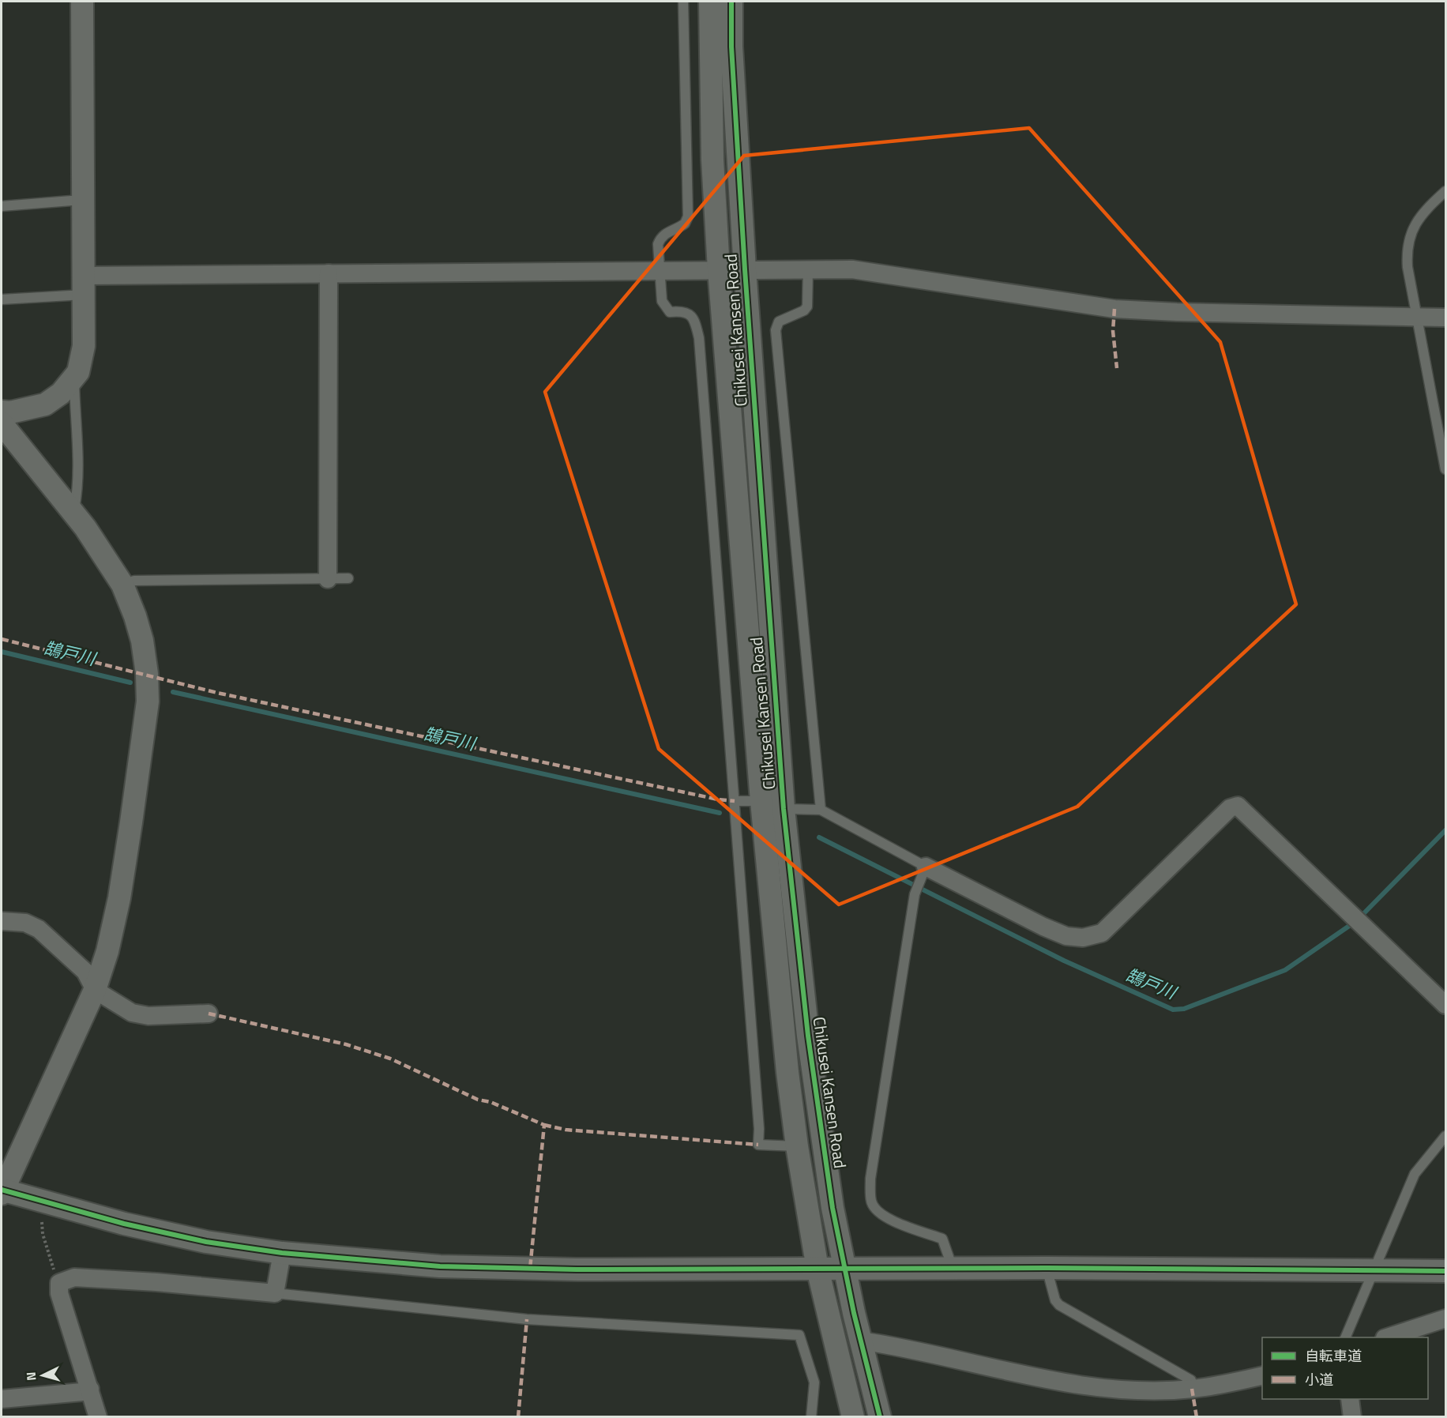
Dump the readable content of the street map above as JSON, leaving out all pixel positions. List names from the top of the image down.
{
  "streets": {
    "street": ["Chikusei Kansen Road"]
  },
  "water": ["鵠戸川"],
  "legend": ["自転車道", "小道"],
  "north": "left"
}
